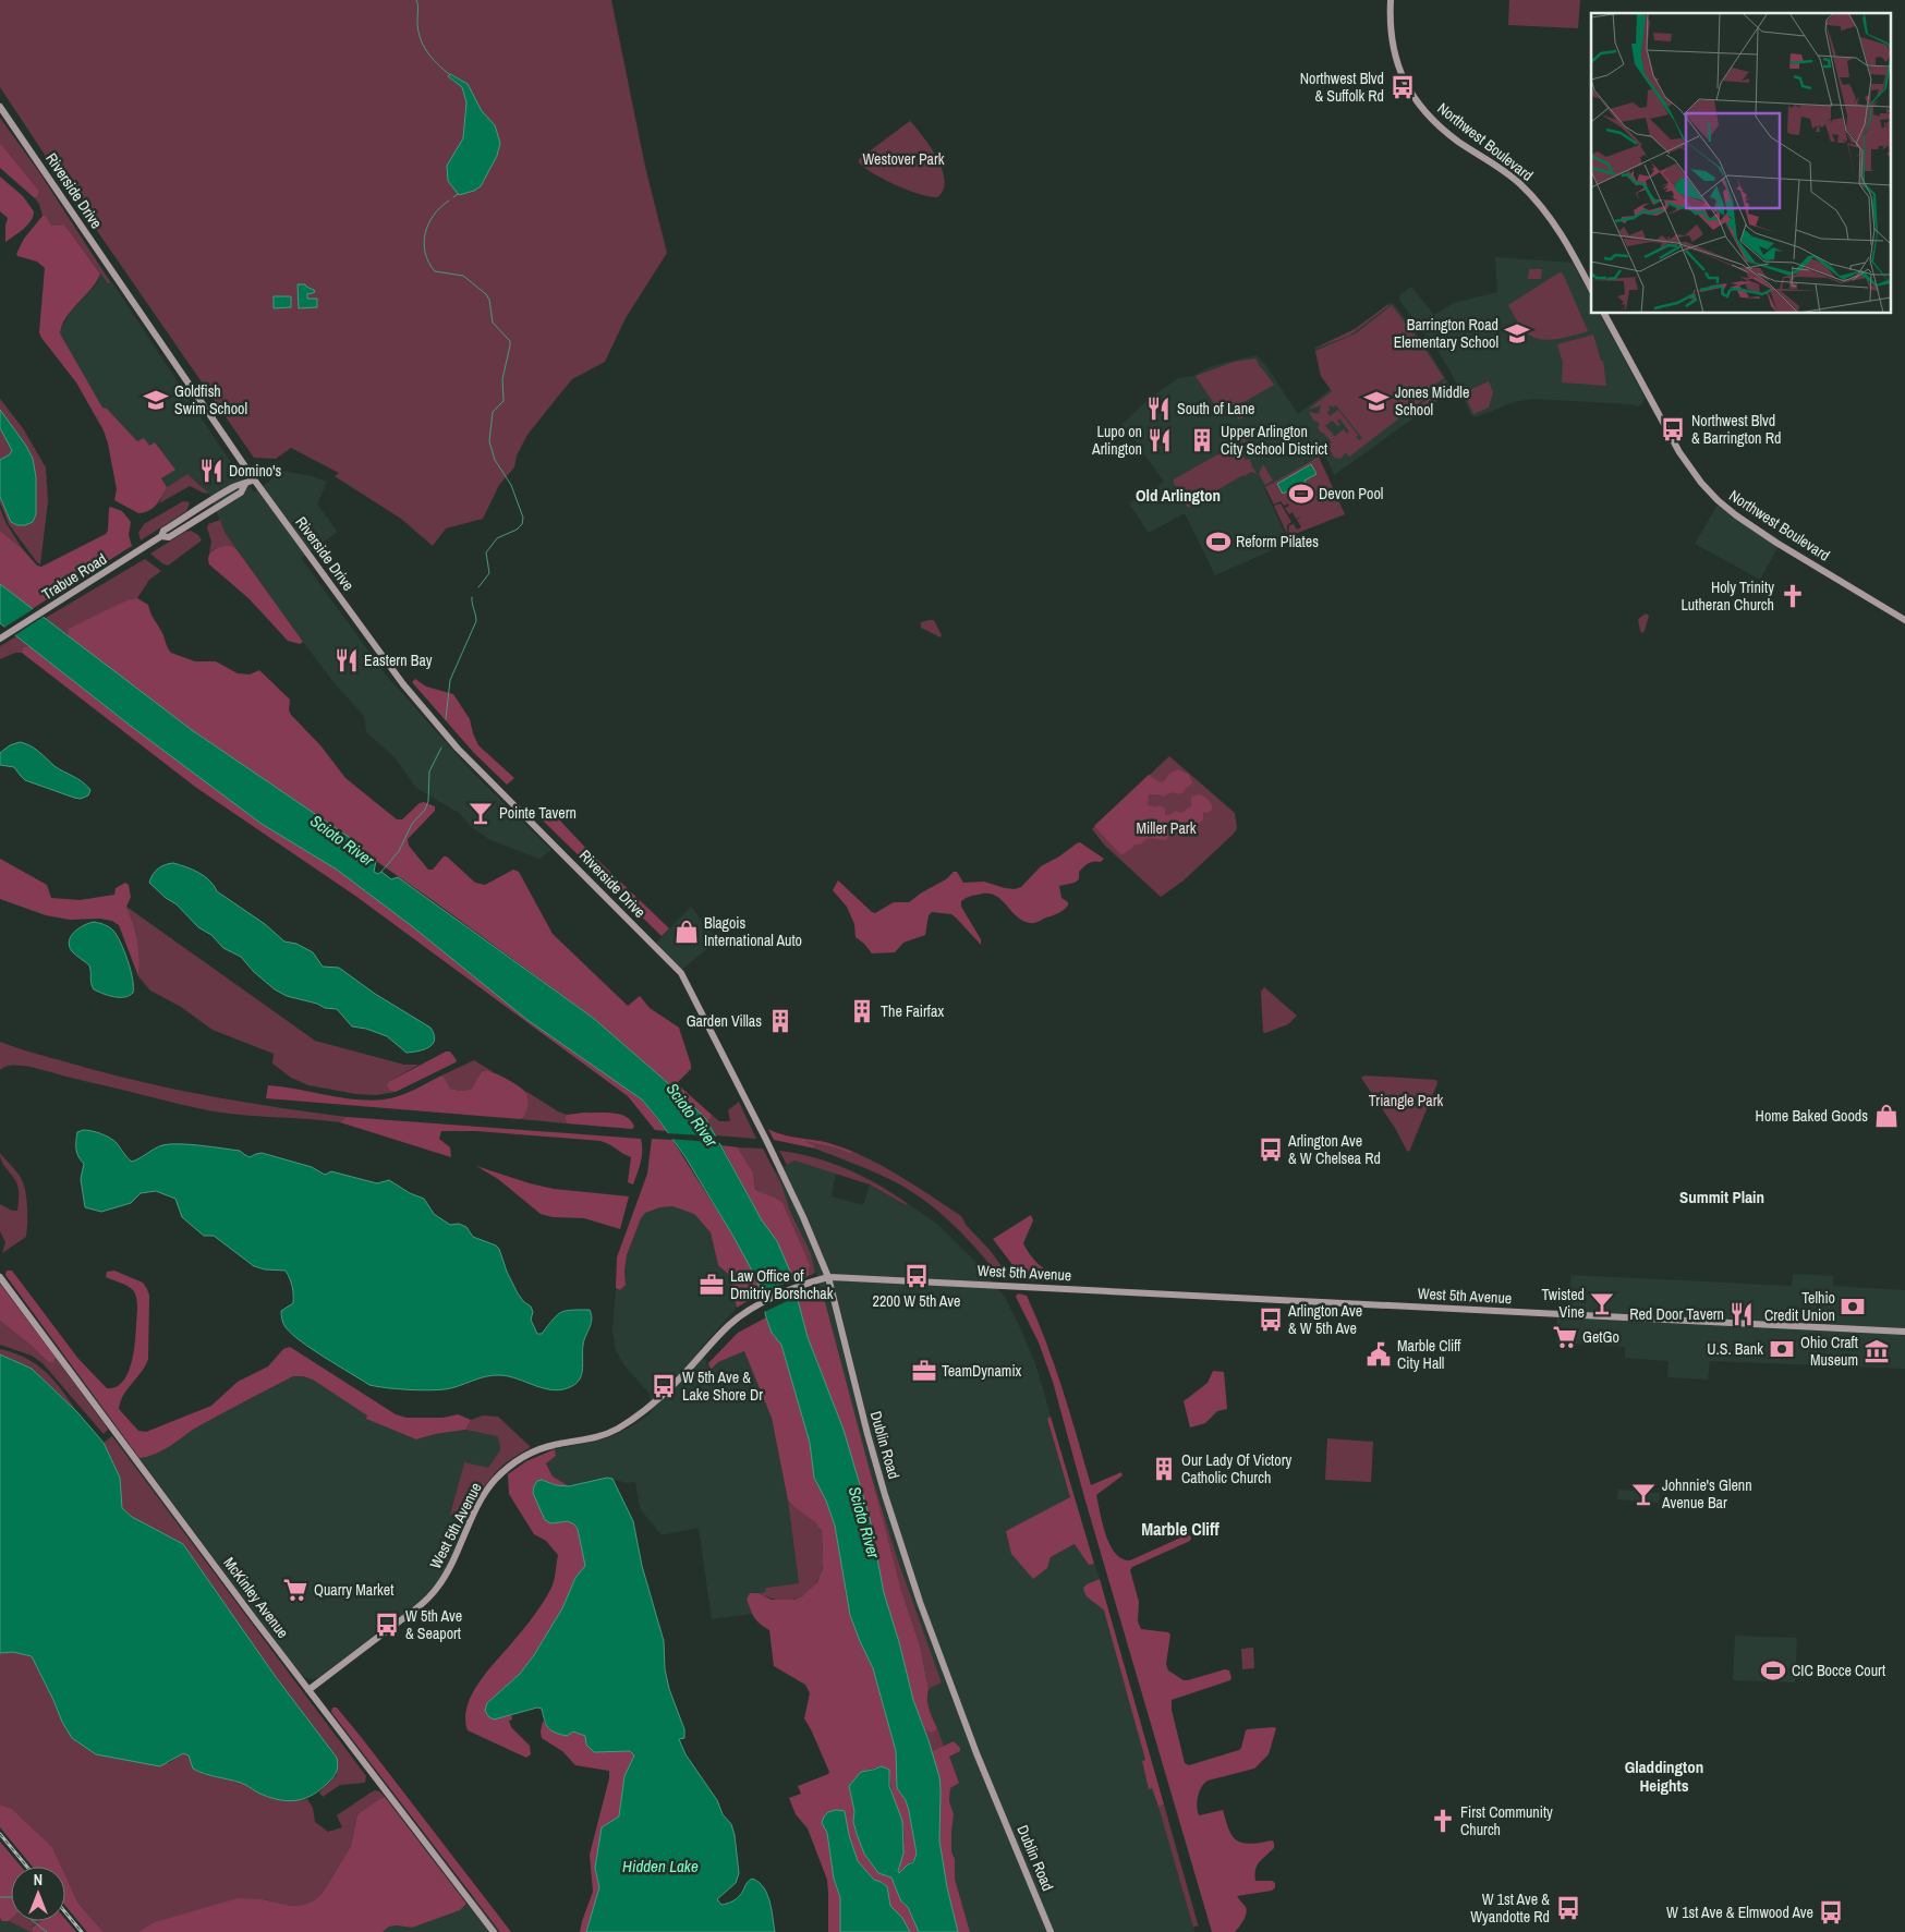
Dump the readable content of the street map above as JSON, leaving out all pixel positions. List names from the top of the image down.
{
  "streets": {
    "main road": [
      "Northwest Boulevard",
      "Riverside Drive",
      "Trabue Road",
      "West 5th Avenue",
      "Dublin Road",
      "McKinley Avenue"
    ]
  },
  "crossings": [
    ["Riverside Drive", "Trabue Road"],
    ["Riverside Drive", "Dublin Road"],
    ["West 5th Avenue", "Dublin Road"],
    ["West 5th Avenue", "McKinley Avenue"]
  ],
  "districts": [
    "Old Arlington",
    "Summit Plain",
    "Marble Cliff",
    "Gladdington Heights"
  ],
  "water": ["Scioto River", "Hidden Lake"],
  "parks": ["Westover Park", "Miller Park", "Triangle Park"],
  "places": {
    "bus stop": [
      "Northwest Blvd & Suffolk Rd",
      "Northwest Blvd & Barrington Rd",
      "Arlington Ave & W Chelsea Rd",
      "2200 W 5th Ave",
      "Arlington Ave & W 5th Ave",
      "W 5th Ave & Lake Shore Dr",
      "W 5th Ave & Seaport",
      "W 1st Ave & Wyandotte Rd",
      "W 1st Ave & Elmwood Ave"
    ],
    "school or university": ["Barrington Road Elementary School", "Goldfish Swim School", "Jones Middle School"],
    "restaurant": [
      "South of Lane",
      "Lupo on Arlington",
      "Domino's",
      "Eastern Bay",
      "Red Door Tavern"
    ],
    "building": [
      "Upper Arlington City School District",
      "The Fairfax",
      "Garden Villas",
      "Our Lady Of Victory Catholic Church"
    ],
    "sports": ["Devon Pool", "Reform Pilates", "CIC Bocce Court"],
    "church": ["Holy Trinity Lutheran Church", "First Community Church"],
    "bar": ["Pointe Tavern", "Twisted Vine", "Johnnie's Glenn Avenue Bar"],
    "shop": ["Blagois International Auto", "Home Baked Goods"],
    "office": ["Law Office of Dmitriy Borshchak", "TeamDynamix"],
    "bank": ["Telhio Credit Union", "U.S. Bank"],
    "supermarket": ["GetGo", "Quarry Market"],
    "museum": ["Ohio Craft Museum"],
    "public building": ["Marble Cliff City Hall"]
  },
  "north": "top"
}
